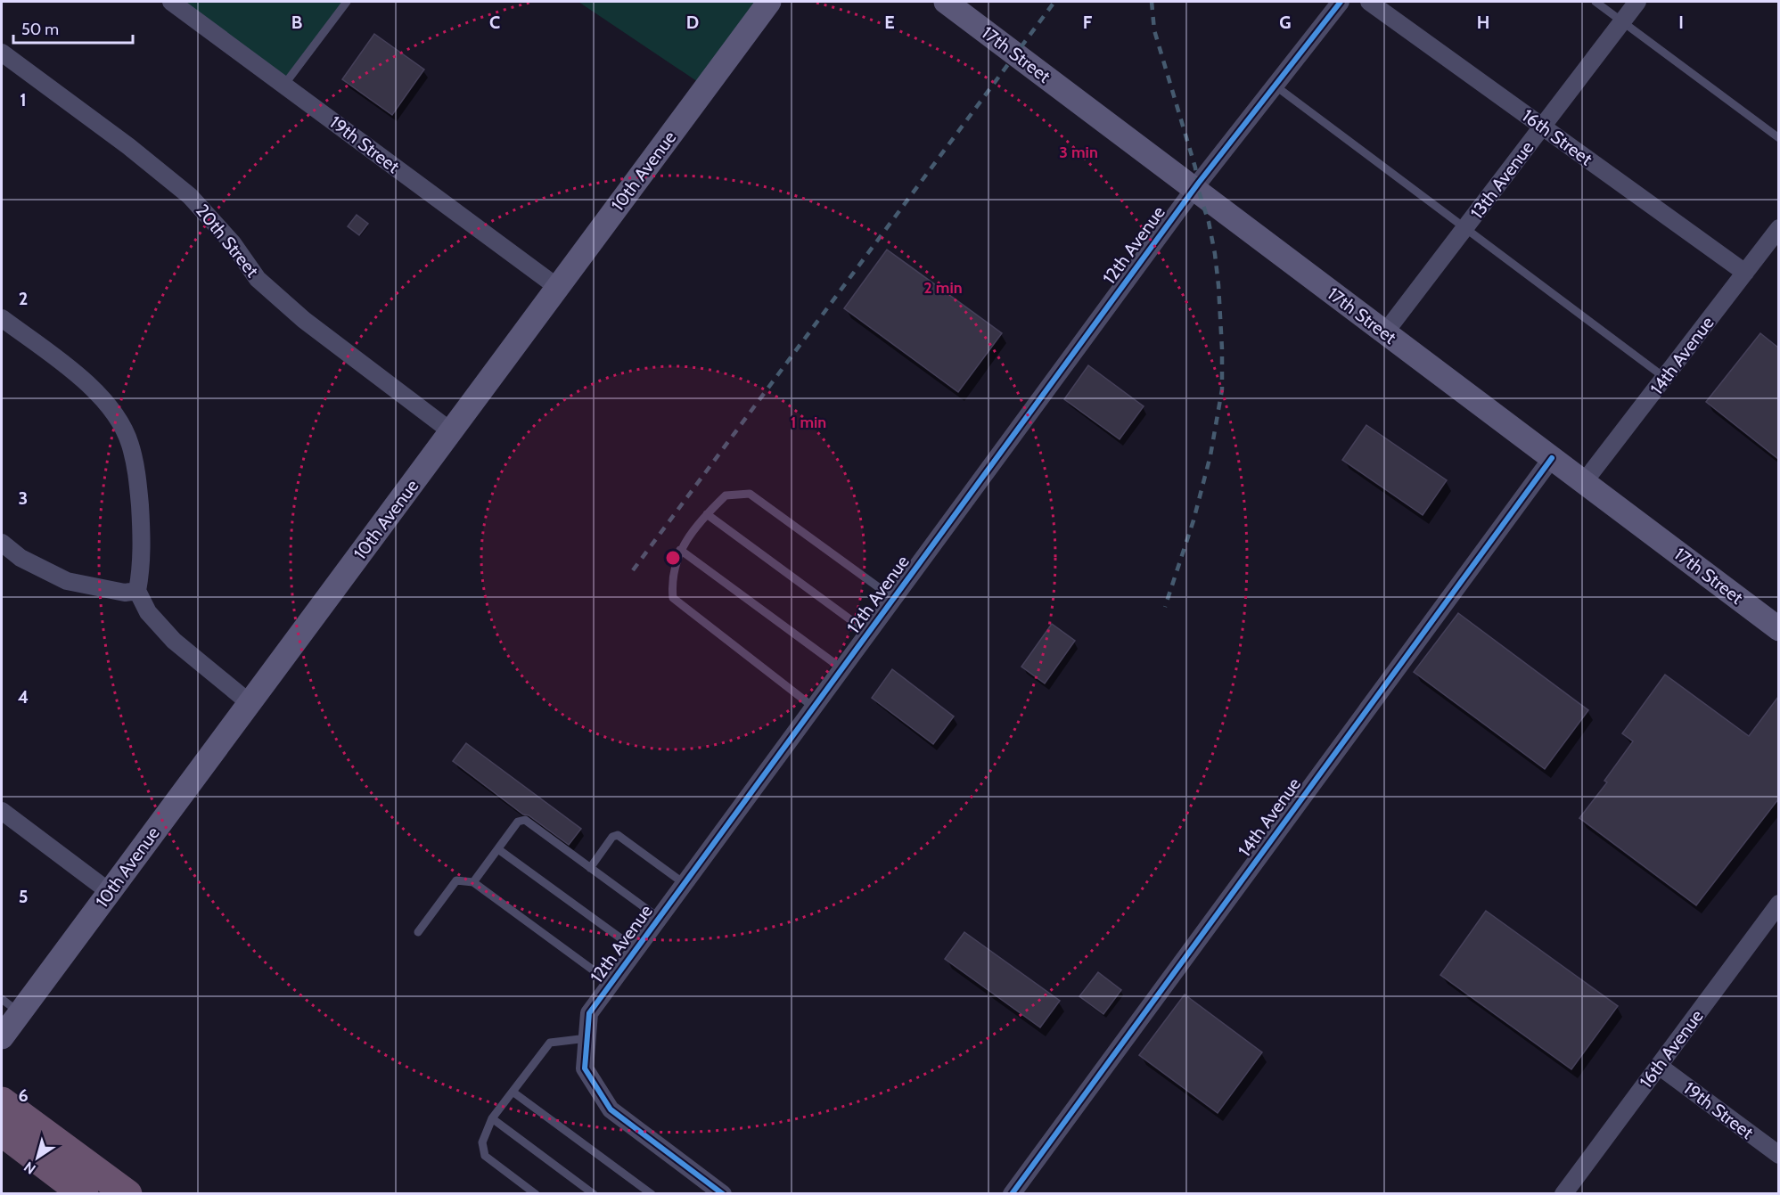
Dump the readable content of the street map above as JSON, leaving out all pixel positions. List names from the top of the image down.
{
  "streets": {
    "main road": ["17th Street", "10th Avenue"],
    "street": [
      "16th Street",
      "19th Street",
      "13th Avenue",
      "20th Street",
      "12th Avenue",
      "14th Avenue",
      "16th Avenue"
    ]
  },
  "crossings": [
    ["17th Street", "13th Avenue"],
    ["17th Street", "12th Avenue"],
    ["17th Street", "14th Avenue"],
    ["16th Street", "13th Avenue"],
    ["16th Street", "14th Avenue"],
    ["19th Street", "10th Avenue"],
    ["19th Street", "16th Avenue"],
    ["10th Avenue", "20th Street"]
  ],
  "scale_bar": "50 m",
  "north": "bottom left",
  "grid": {
    "columns": [
      "B",
      "C",
      "D",
      "E",
      "F",
      "G",
      "H",
      "I"
    ],
    "rows": [
      "1",
      "2",
      "3",
      "4",
      "5",
      "6"
    ]
  },
  "rings": ["3 min", "2 min", "1 min"]
}
